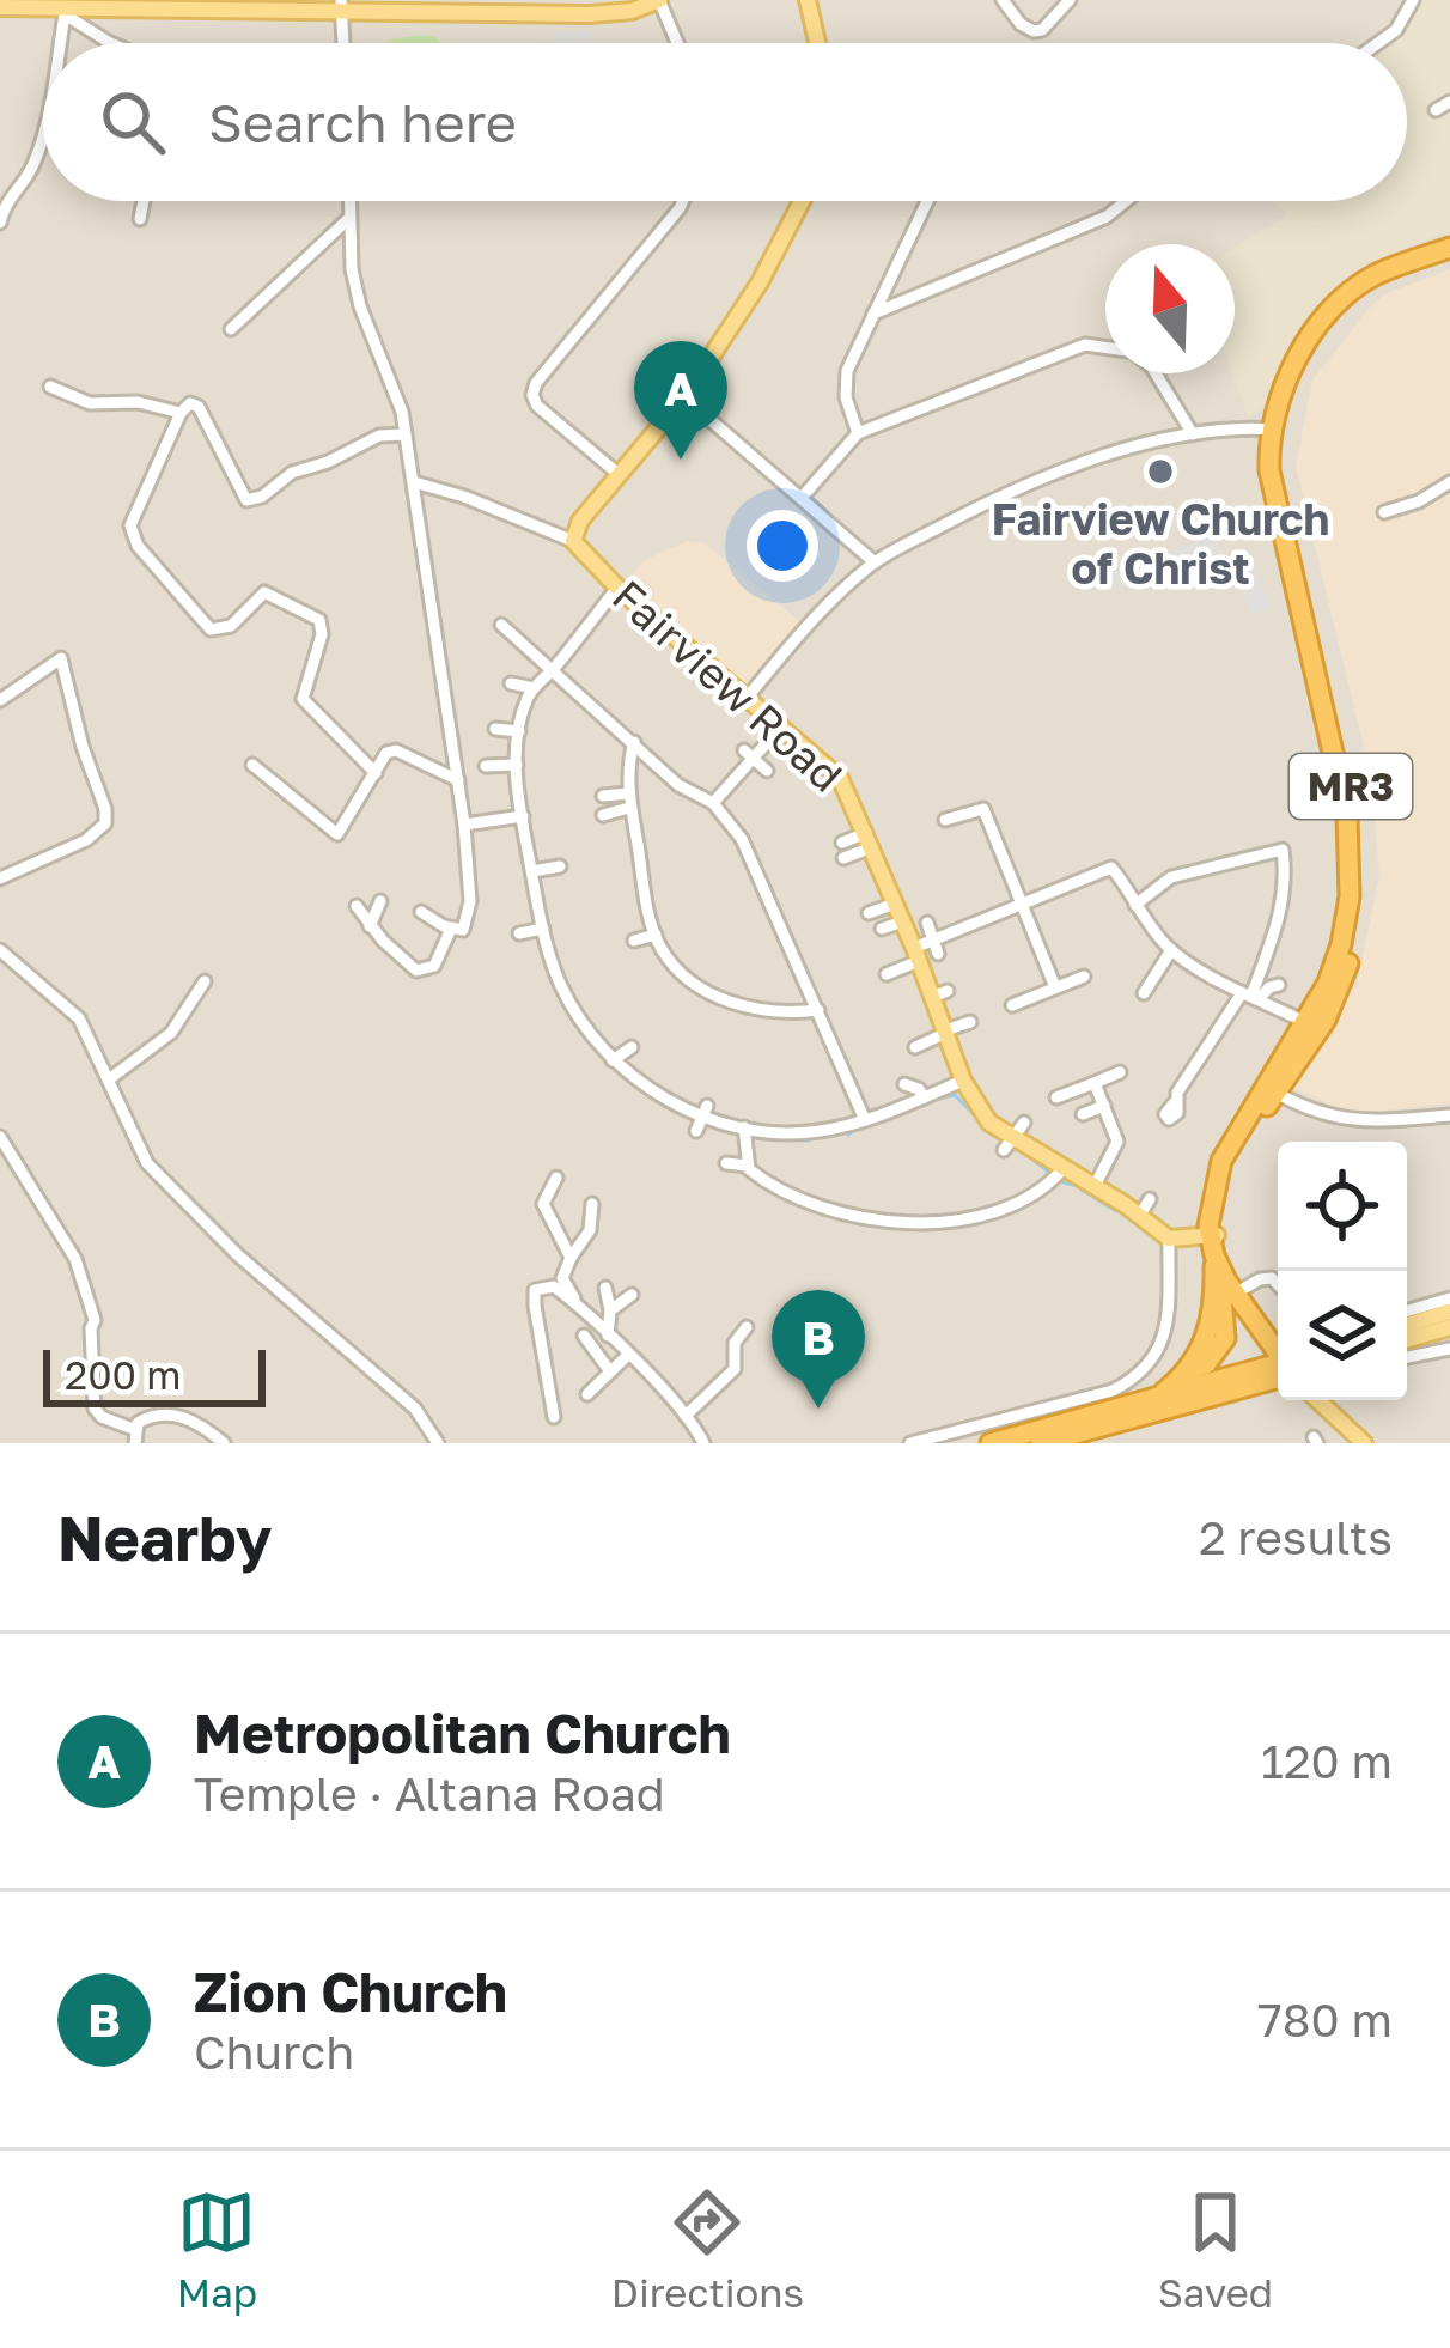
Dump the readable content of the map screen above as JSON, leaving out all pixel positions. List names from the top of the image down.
{
  "streets": {
    "highway": ["MR3"],
    "main road": ["Fairview Road"]
  },
  "places": ["Fairview Church of Christ"],
  "scale_bar": "200 m",
  "north": "top",
  "page": {
    "search": "Search here",
    "pins": ["A", "B"],
    "scale": "200 m",
    "heading": ["Nearby", "2 results"],
    "list": [
      {
        "mark": "A",
        "name": "Metropolitan Church",
        "note": "Temple · Altana Road",
        "value": "120 m"
      },
      {
        "mark": "B",
        "name": "Zion Church",
        "note": "Church",
        "value": "780 m"
      }
    ],
    "nav": ["Map", "Directions", "Saved"]
  }
}
